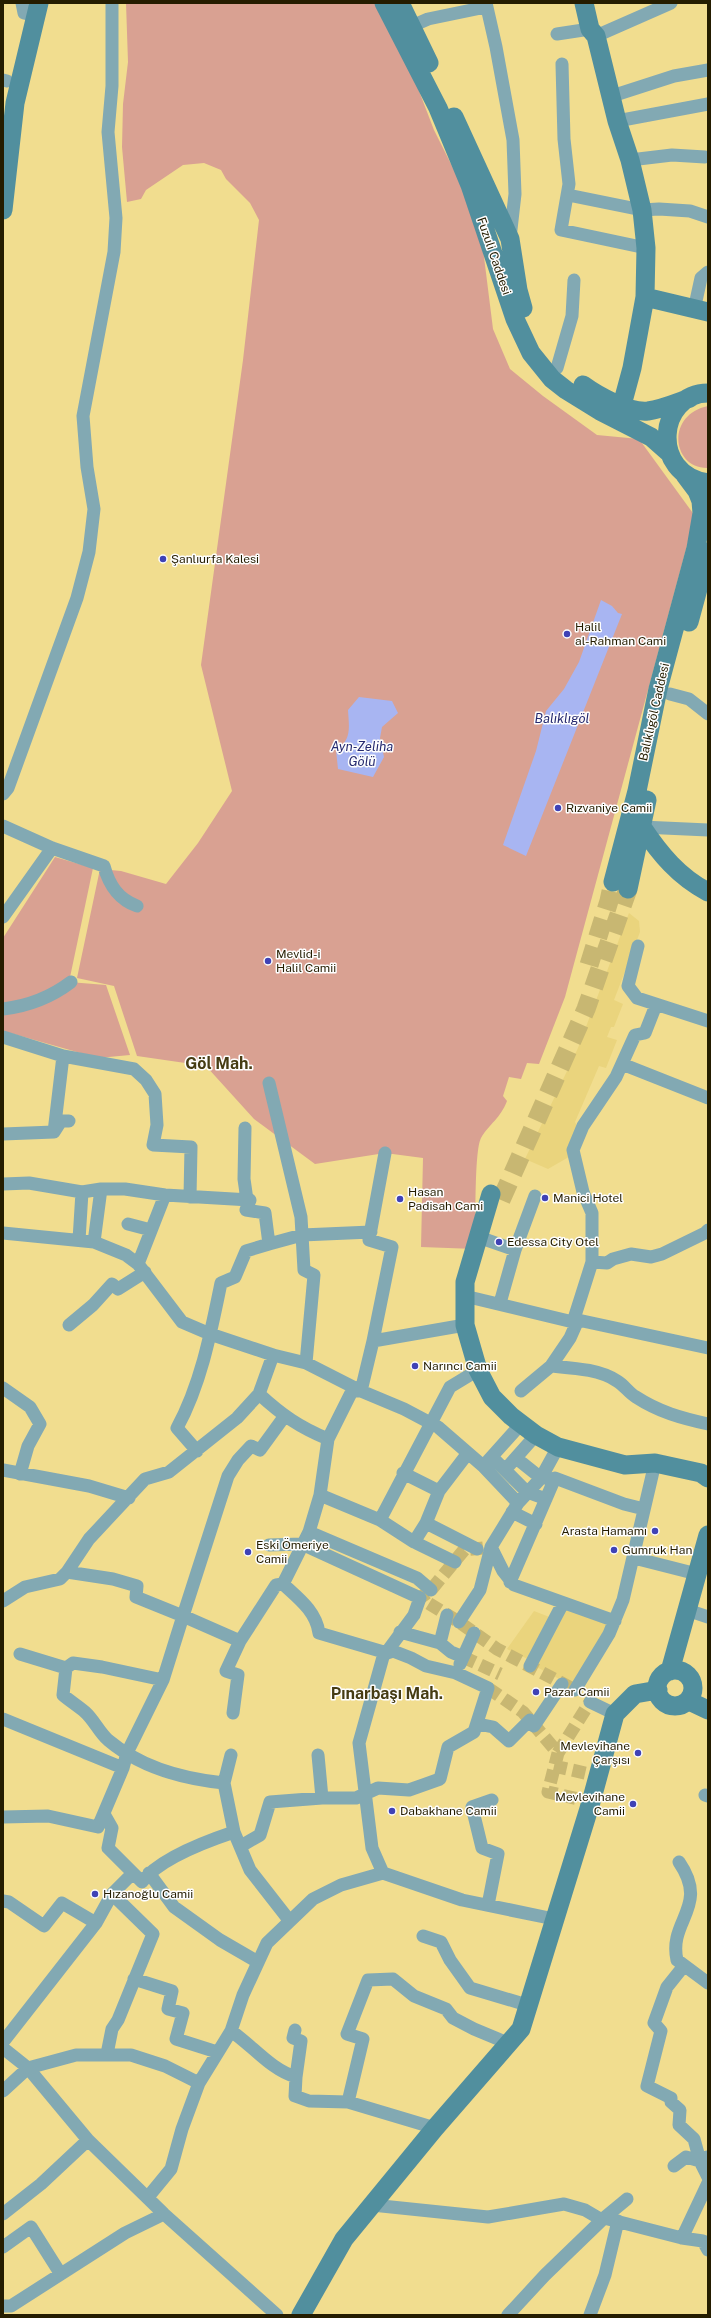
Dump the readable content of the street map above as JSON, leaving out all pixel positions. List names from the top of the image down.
{
  "streets": {
    "main road": ["Fuzuli Caddesi", "Balıklıgöl Caddesi"]
  },
  "crossings": [
    ["Fuzuli Caddesi", "Balıklıgöl Caddesi"]
  ],
  "districts": ["Göl Mah.", "Pınarbaşı Mah."],
  "water": ["Balıklıgöl", "Ayn-Zeliha Gölü"],
  "places": [
    "Şanlıurfa Kalesi",
    "Halil al-Rahman Cami",
    "Rızvaniye Camii",
    "Mevlid-i Halil Camii",
    "Manici Hotel",
    "Hasan Padisah Cami",
    "Edessa City Otel",
    "Narıncı Camii",
    "Arasta Hamamı",
    "Gumruk Han",
    "Eski Ömeriye Camii",
    "Pazar Camii",
    "Mevlevihane Çarşısı",
    "Mevlevihane Camii",
    "Dabakhane Camii",
    "Hızanoğlu Camii"
  ]
}
